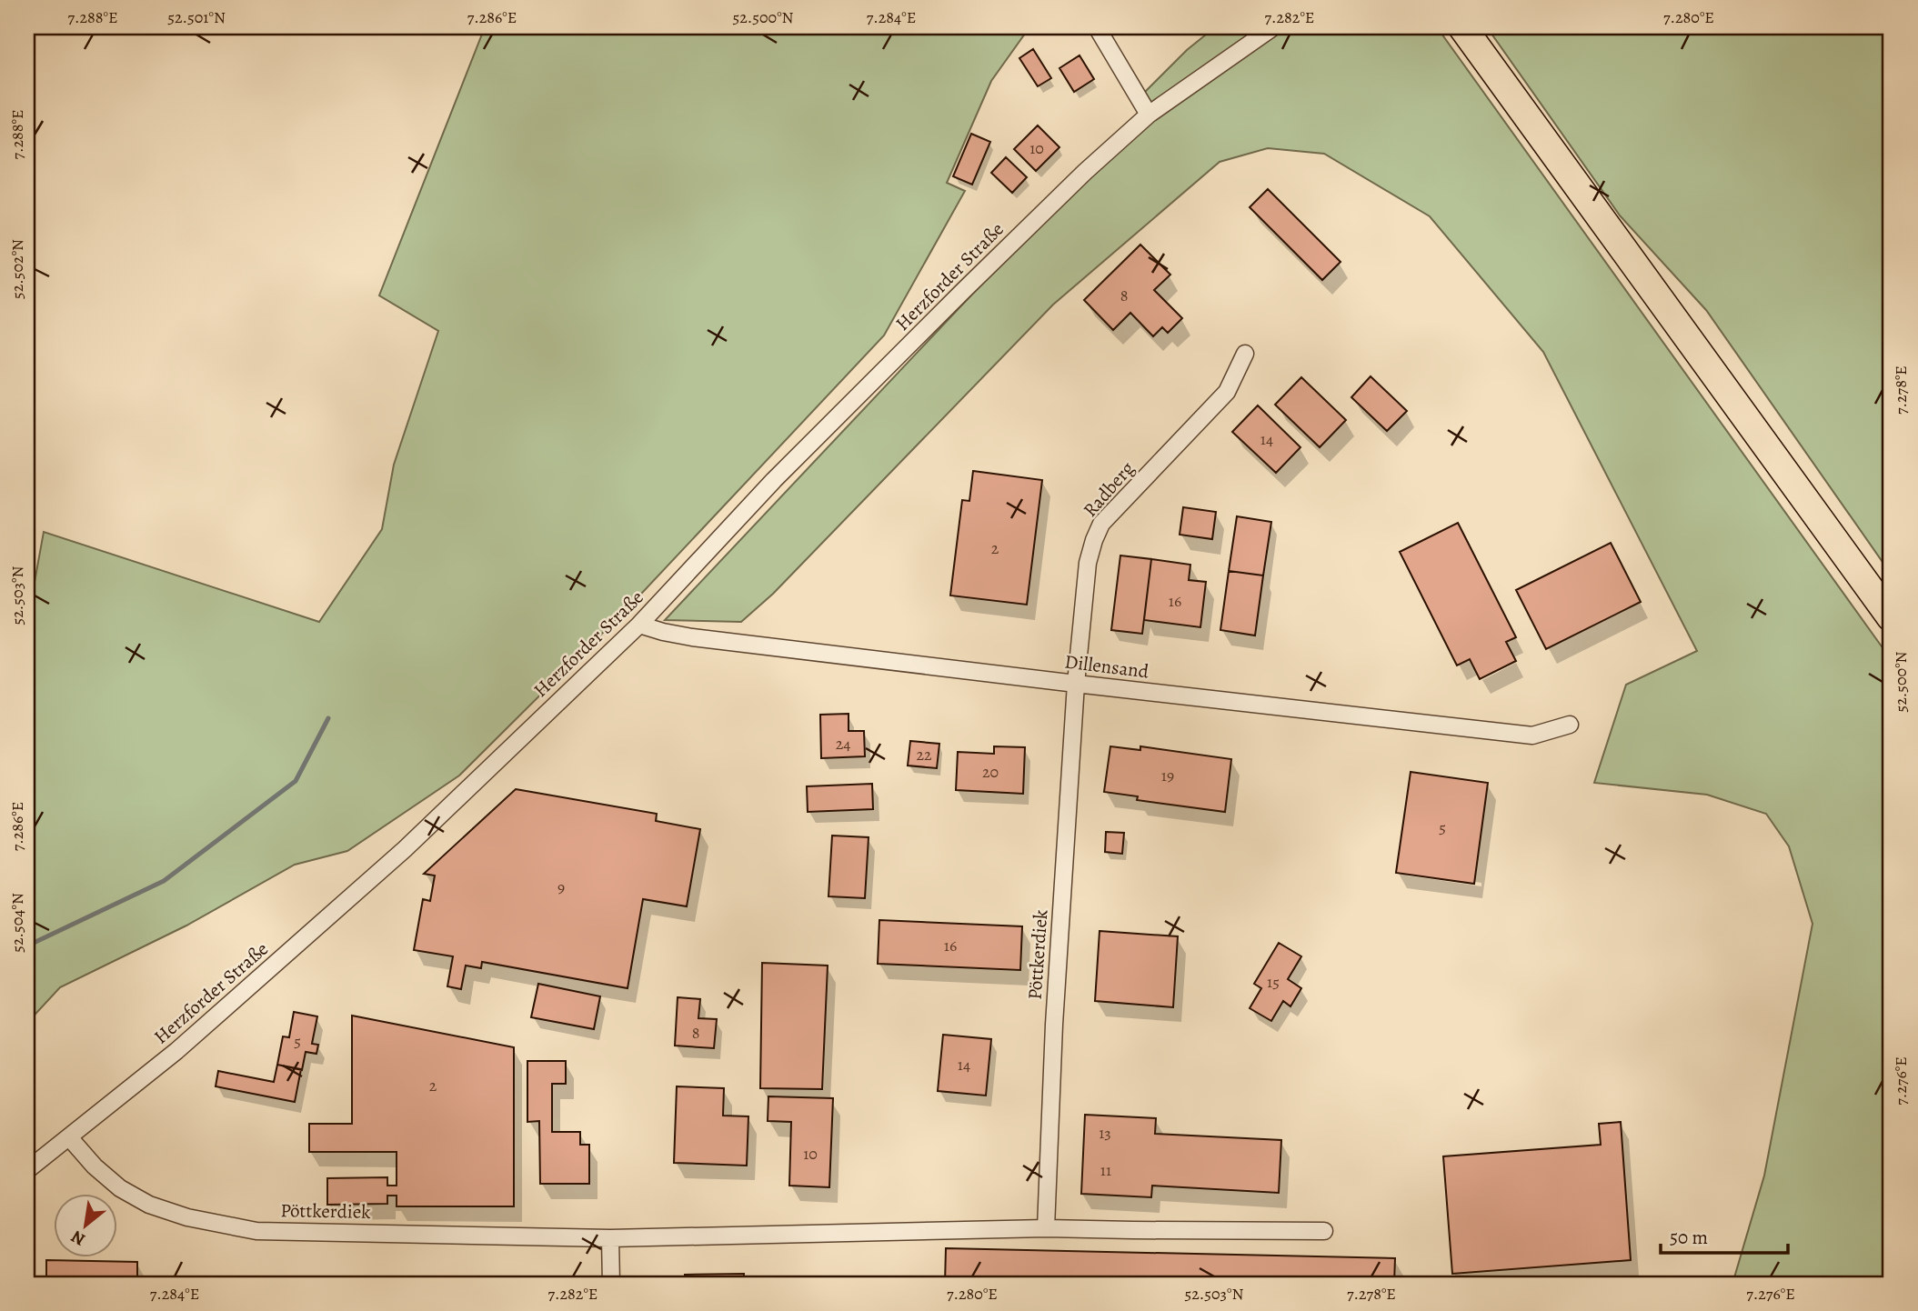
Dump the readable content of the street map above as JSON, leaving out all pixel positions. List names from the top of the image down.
{
  "streets": {
    "street": [
      "Herzforder Straße",
      "Radberg",
      "Dillensand",
      "Pöttkerdiek"
    ]
  },
  "crossings": [
    ["Herzforder Straße", "Dillensand"],
    ["Herzforder Straße", "Pöttkerdiek"],
    ["Radberg", "Dillensand"],
    ["Radberg", "Pöttkerdiek"],
    ["Dillensand", "Pöttkerdiek"]
  ],
  "house_numbers": [
    "10",
    "8",
    "14",
    "2",
    "16",
    "24",
    "22",
    "20",
    "19",
    "5",
    "9",
    "16",
    "15",
    "8",
    "5",
    "14",
    "2",
    "13",
    "10",
    "11"
  ],
  "scale_bar": "50 m",
  "north": "bottom left",
  "coordinates": [
    "7.288°E",
    "52.501°N",
    "7.286°E",
    "52.500°N",
    "7.284°E",
    "7.282°E",
    "7.280°E",
    "52.502°N",
    "7.278°E",
    "52.503°N",
    "52.504°N",
    "7.276°E"
  ]
}
